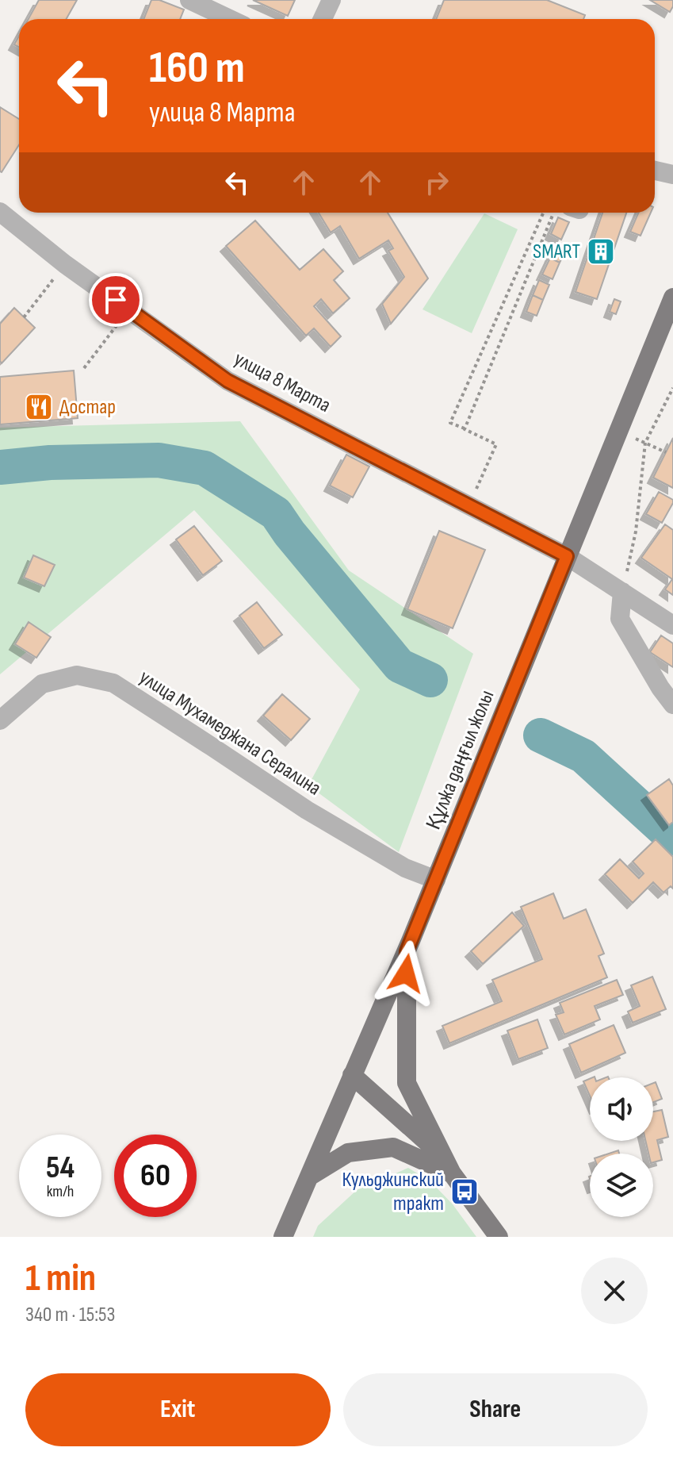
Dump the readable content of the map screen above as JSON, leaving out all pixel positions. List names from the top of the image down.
{
  "streets": {
    "main road": ["Құлжа даңғыл жолы"],
    "street": ["улица 8 Марта", "улица Мухамеджана Сералина"]
  },
  "crossings": [
    ["улица 8 Марта", "Құлжа даңғыл жолы"],
    ["улица Мухамеджана Сералина", "Құлжа даңғыл жолы"]
  ],
  "places": {
    "building": ["SMART"],
    "restaurant": ["Достар"],
    "bus stop": ["Кульджинский тракт"]
  },
  "page": {
    "turn": ["160 m", "улица 8 Марта"],
    "speed": "54 km/h",
    "limit": "60",
    "heading": ["1 min", "340 m · 15:53"],
    "buttons": ["Exit", "Share"]
  }
}
